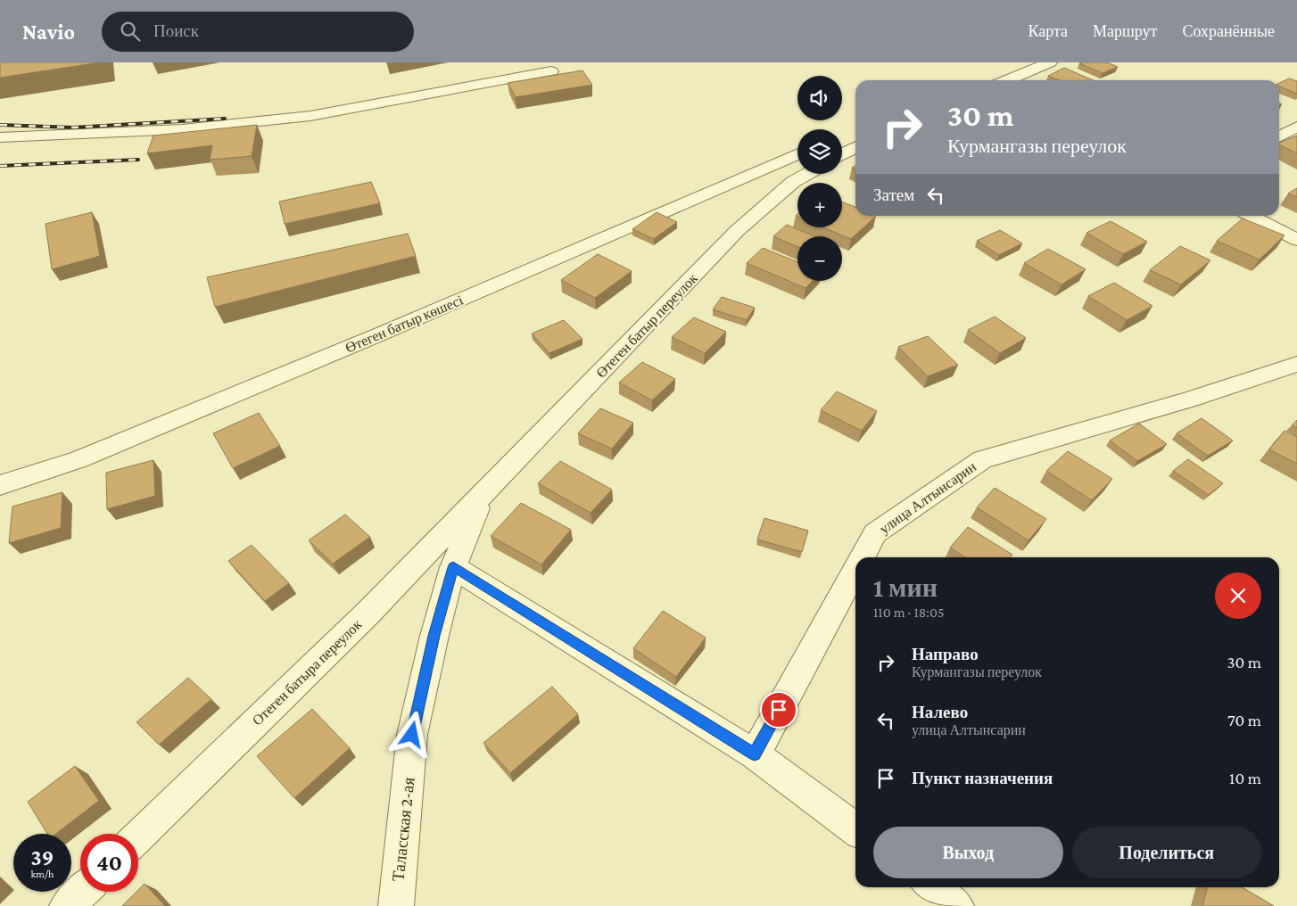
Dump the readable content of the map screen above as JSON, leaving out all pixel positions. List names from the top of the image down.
{
  "streets": {
    "street": [
      "Өтеген батыр көшесі",
      "Өтеген батыр переулок",
      "улица Алтынсарин",
      "Отеген батыра переулок",
      "Таласская 2-ая"
    ]
  },
  "crossings": [
    ["Өтеген батыр переулок", "Отеген батыра переулок"],
    ["Өтеген батыр переулок", "Таласская 2-ая"],
    ["Отеген батыра переулок", "Таласская 2-ая"]
  ],
  "page": {
    "header": "Navio",
    "search": "Поиск",
    "nav": ["Карта", "Маршрут", "Сохранённые"],
    "map_buttons": ["+", "−"],
    "turn": ["30 m", "Курмангазы переулок"],
    "then": "Затем",
    "heading": ["1 мин", "110 m · 18:05"],
    "list": [
      {
        "name": "Направо",
        "note": "Курмангазы переулок",
        "value": "30 m"
      },
      {
        "name": "Налево",
        "note": "улица Алтынсарин",
        "value": "70 m"
      },
      {
        "name": "Пункт назначения",
        "value": "10 m"
      }
    ],
    "buttons": ["Выход", "Поделиться"],
    "speed": "39 km/h",
    "limit": "40"
  }
}
